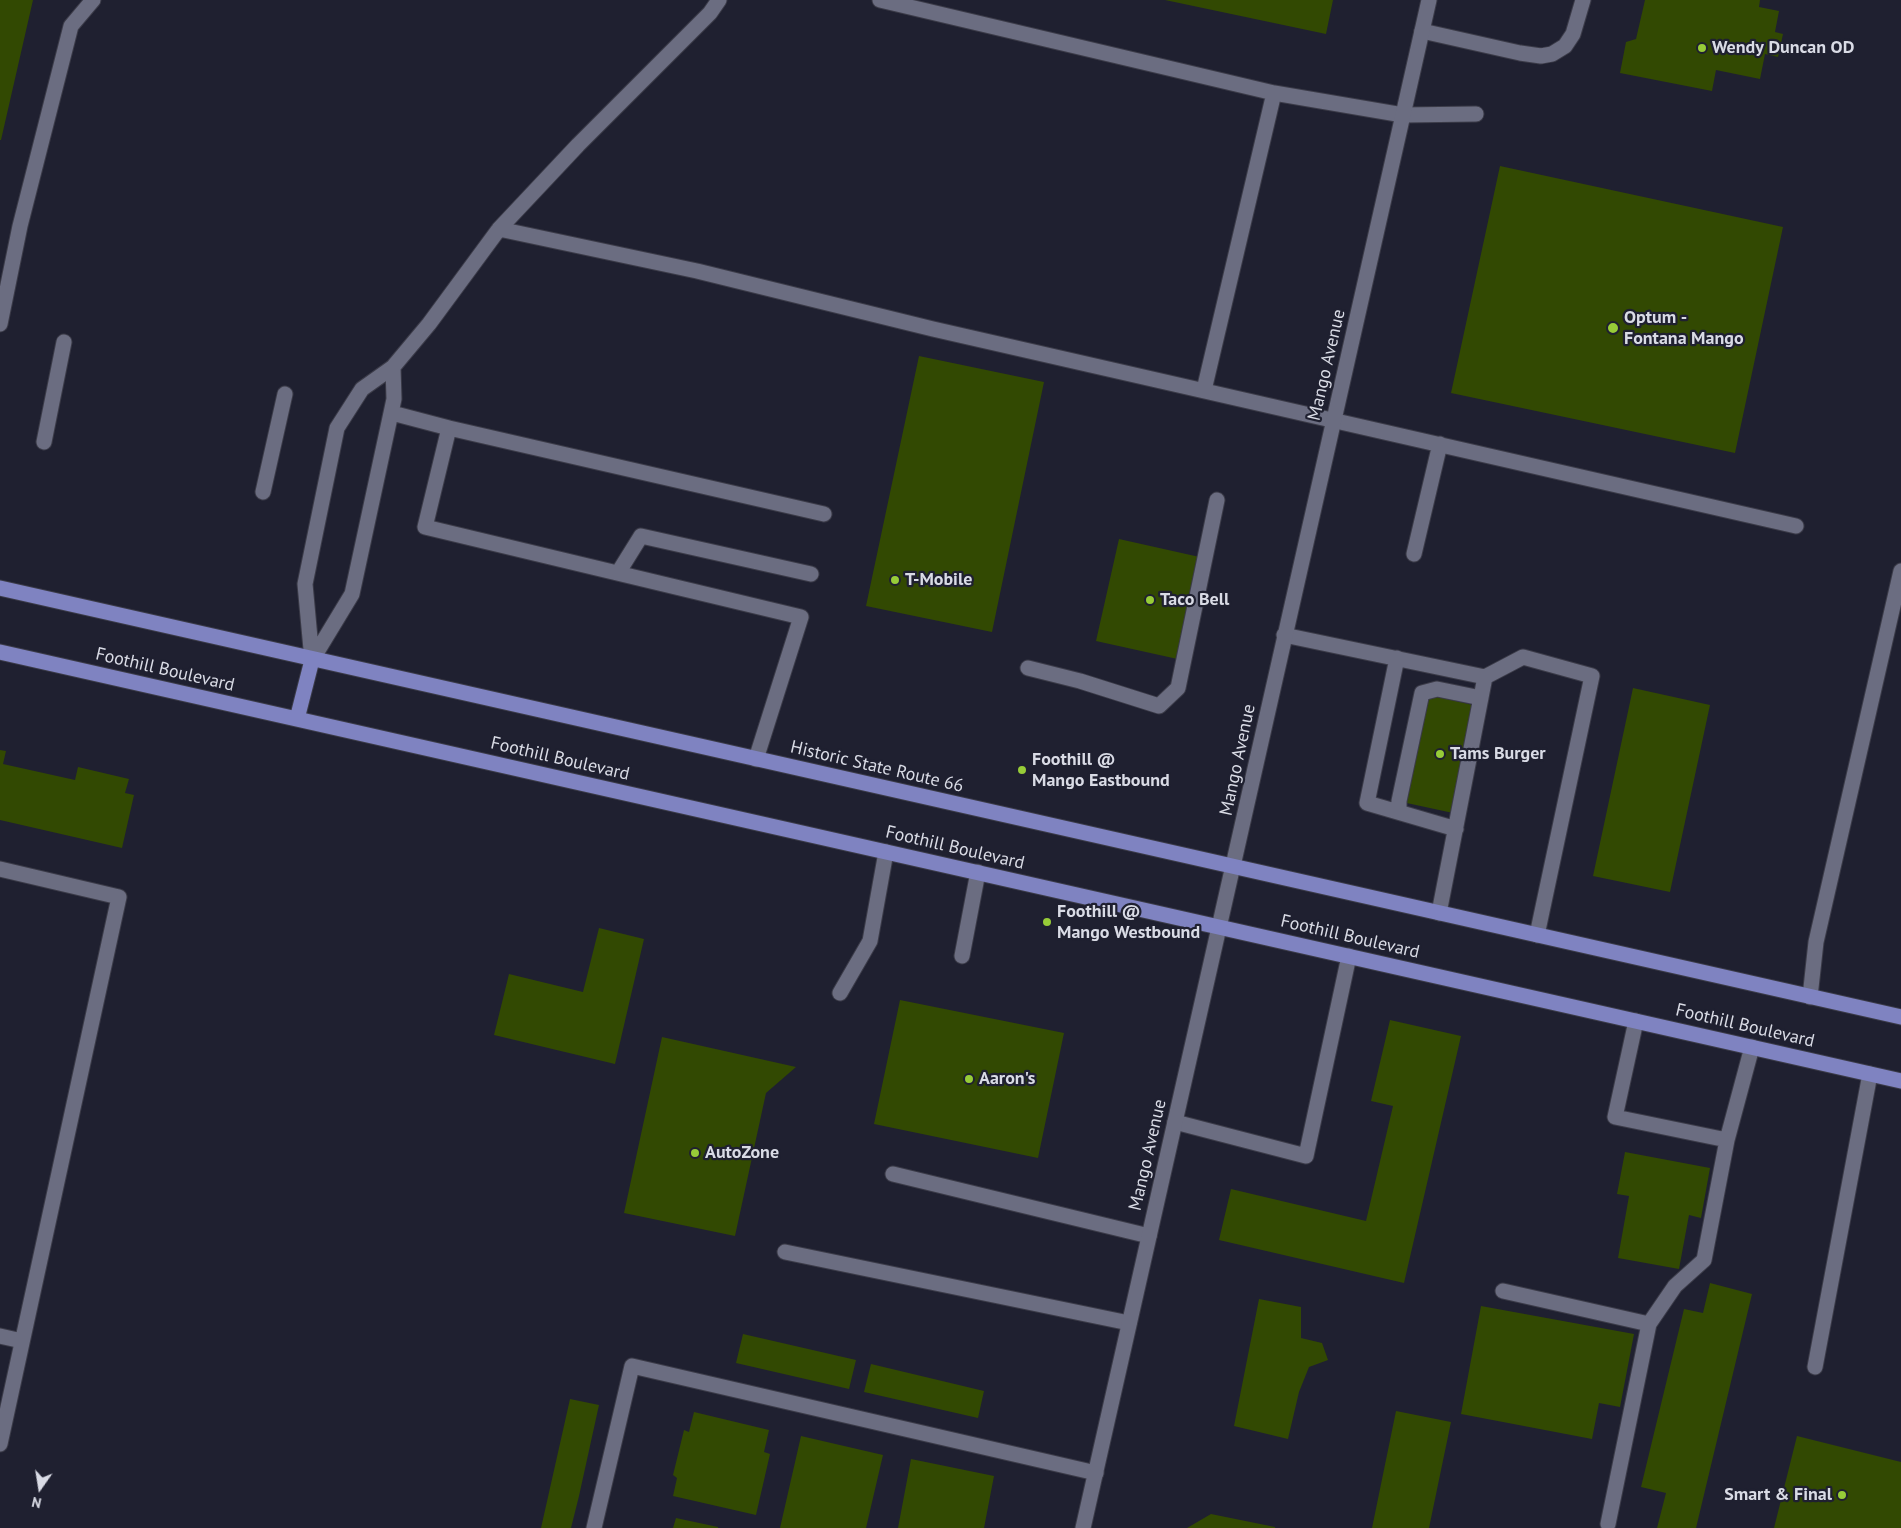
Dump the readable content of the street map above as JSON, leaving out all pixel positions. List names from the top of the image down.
{
  "streets": {
    "main road": ["Foothill Boulevard", "Historic State Route 66"],
    "street": ["Mango Avenue"]
  },
  "crossings": [
    ["Mango Avenue", "Foothill Boulevard"],
    ["Mango Avenue", "Historic State Route 66"]
  ],
  "places": [
    "Wendy Duncan OD",
    "Optum - Fontana Mango",
    "T-Mobile",
    "Taco Bell",
    "Tams Burger",
    "Foothill @ Mango Eastbound",
    "Foothill @ Mango Westbound",
    "Aaron's",
    "AutoZone",
    "Smart & Final"
  ],
  "north": "bottom"
}
